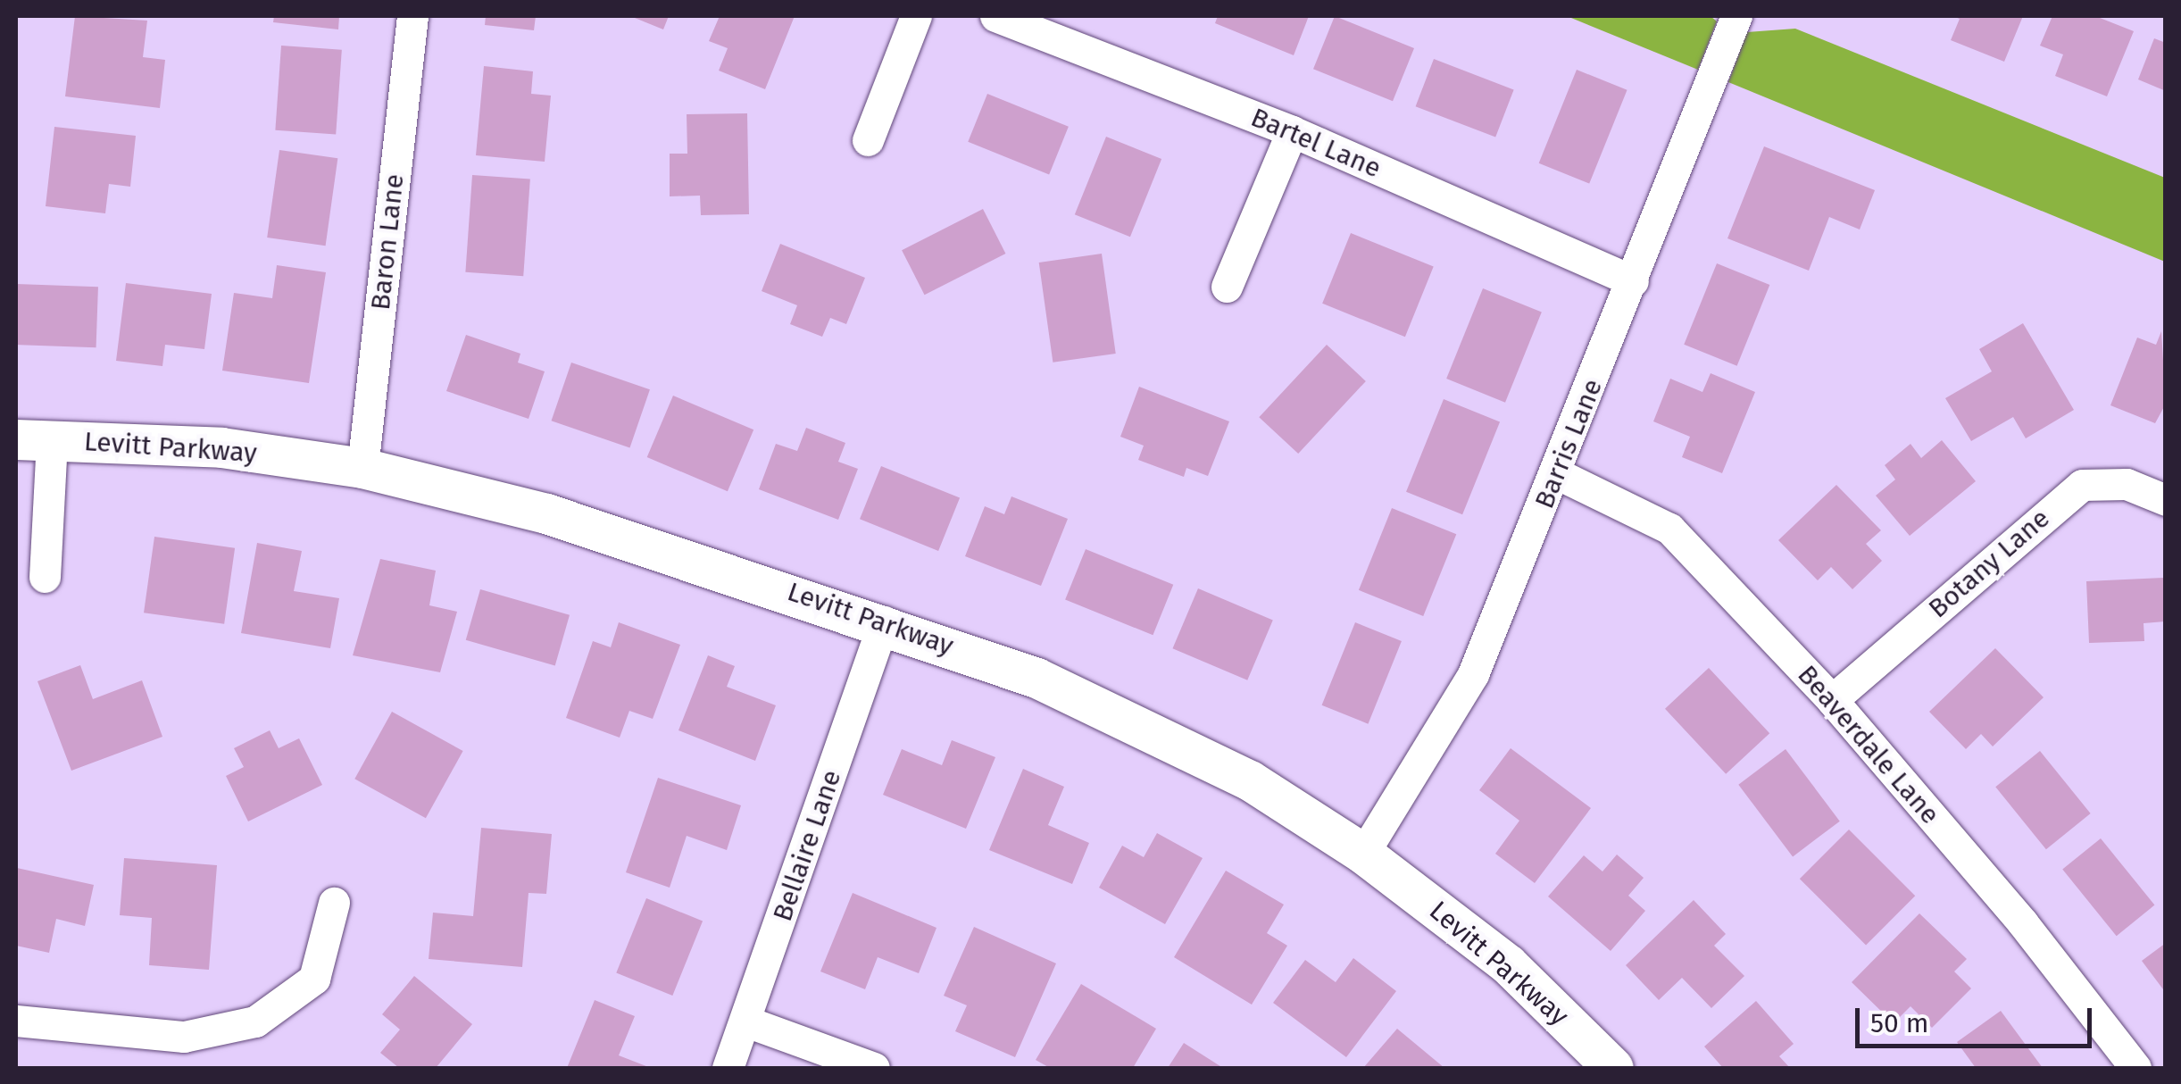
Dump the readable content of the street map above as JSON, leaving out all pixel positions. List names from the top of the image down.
{
  "streets": {
    "street": [
      "Bartel Lane",
      "Baron Lane",
      "Barris Lane",
      "Levitt Parkway",
      "Botany Lane",
      "Beaverdale Lane",
      "Bellaire Lane"
    ]
  },
  "crossings": [
    ["Bartel Lane", "Barris Lane"],
    ["Baron Lane", "Levitt Parkway"],
    ["Barris Lane", "Levitt Parkway"],
    ["Barris Lane", "Beaverdale Lane"],
    ["Levitt Parkway", "Bellaire Lane"],
    ["Botany Lane", "Beaverdale Lane"]
  ],
  "scale_bar": "50 m"
}
